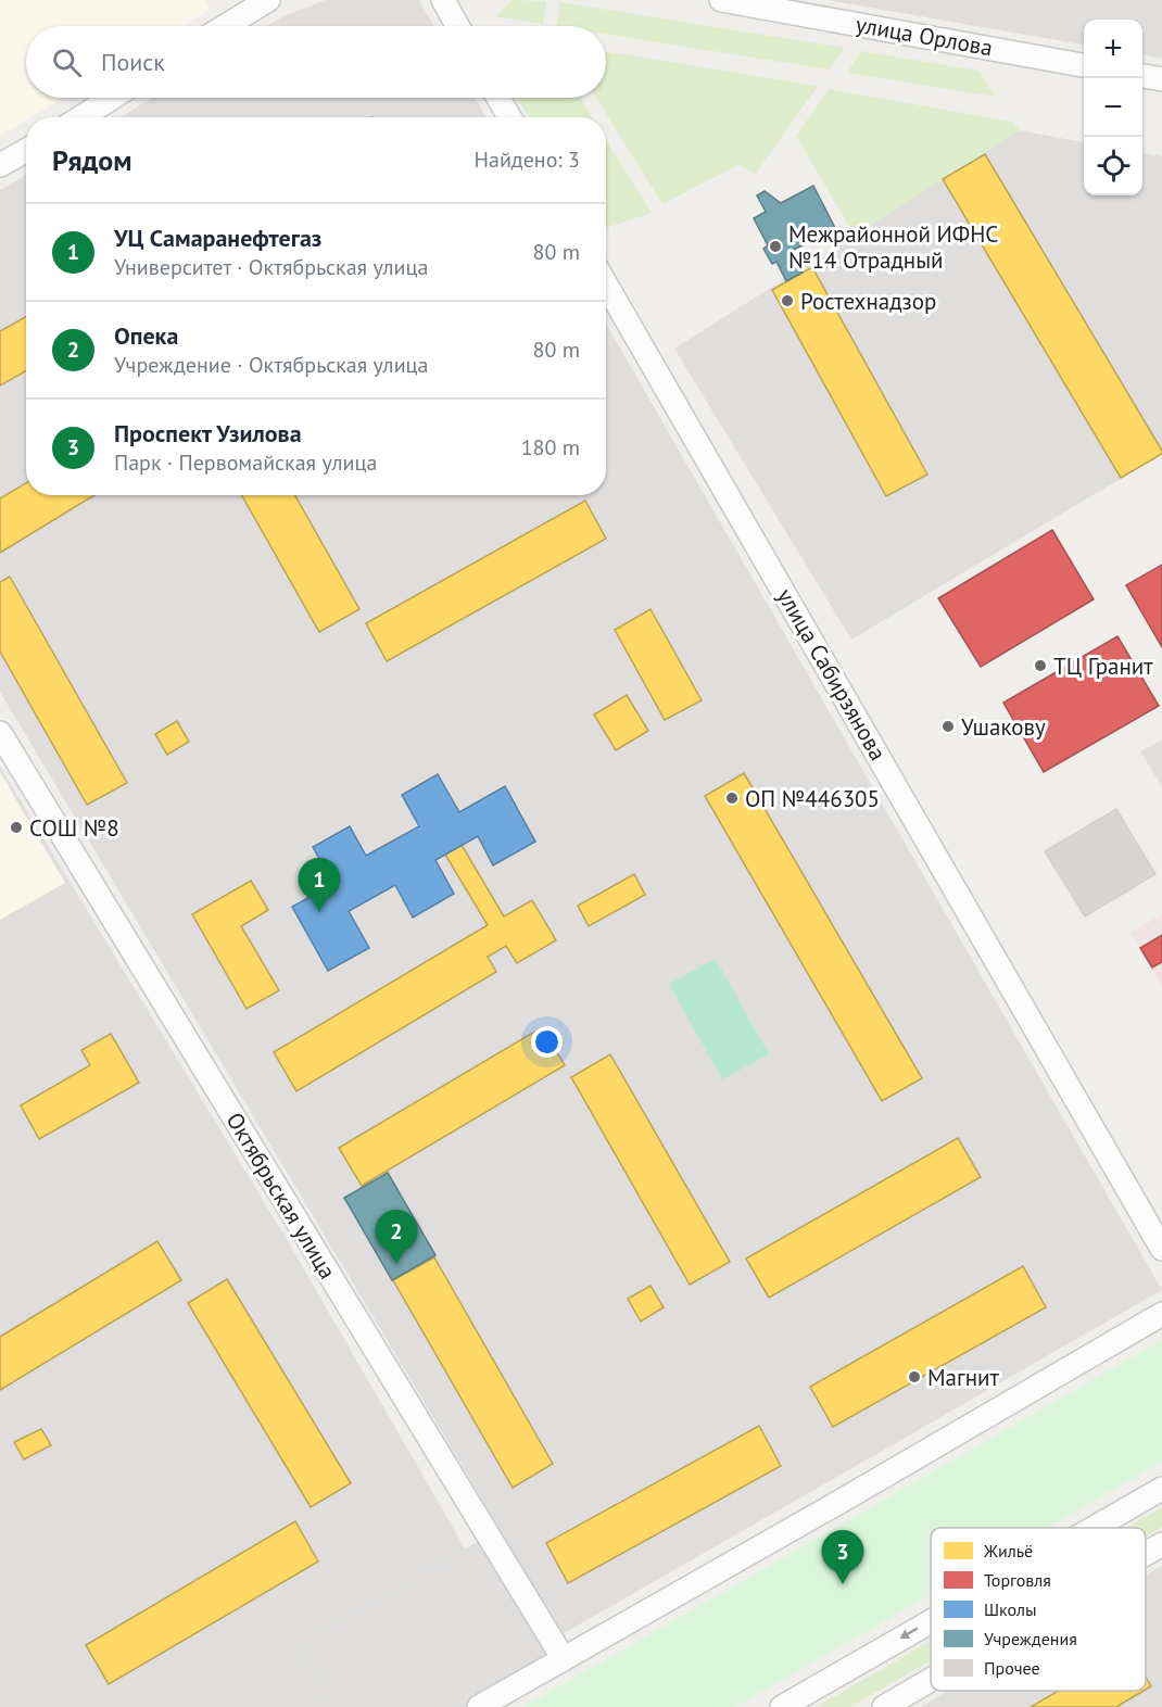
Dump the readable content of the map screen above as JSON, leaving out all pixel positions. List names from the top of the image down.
{
  "streets": {
    "street": ["улица Орлова", "улица Сабирзянова", "Октябрьская улица"]
  },
  "places": [
    "Межрайонной ИФНС №14 Отрадный",
    "Ростехнадзор",
    "ТЦ Гранит",
    "Ушакову",
    "ОП №446305",
    "СОШ №8",
    "Магнит"
  ],
  "legend": [
    "Жильё",
    "Торговля",
    "Школы",
    "Учреждения",
    "Прочее"
  ],
  "page": {
    "map_buttons": ["+", "−"],
    "search": "Поиск",
    "heading": ["Рядом", "Найдено: 3"],
    "list": [
      {
        "mark": "1",
        "name": "УЦ Самаранефтегаз",
        "note": "Университет · Октябрьская улица",
        "value": "80 m"
      },
      {
        "mark": "2",
        "name": "Опека",
        "note": "Учреждение · Октябрьская улица",
        "value": "80 m"
      },
      {
        "mark": "3",
        "name": "Проспект Узилова",
        "note": "Парк · Первомайская улица",
        "value": "180 m"
      }
    ],
    "pins": ["1", "2", "3"]
  }
}
